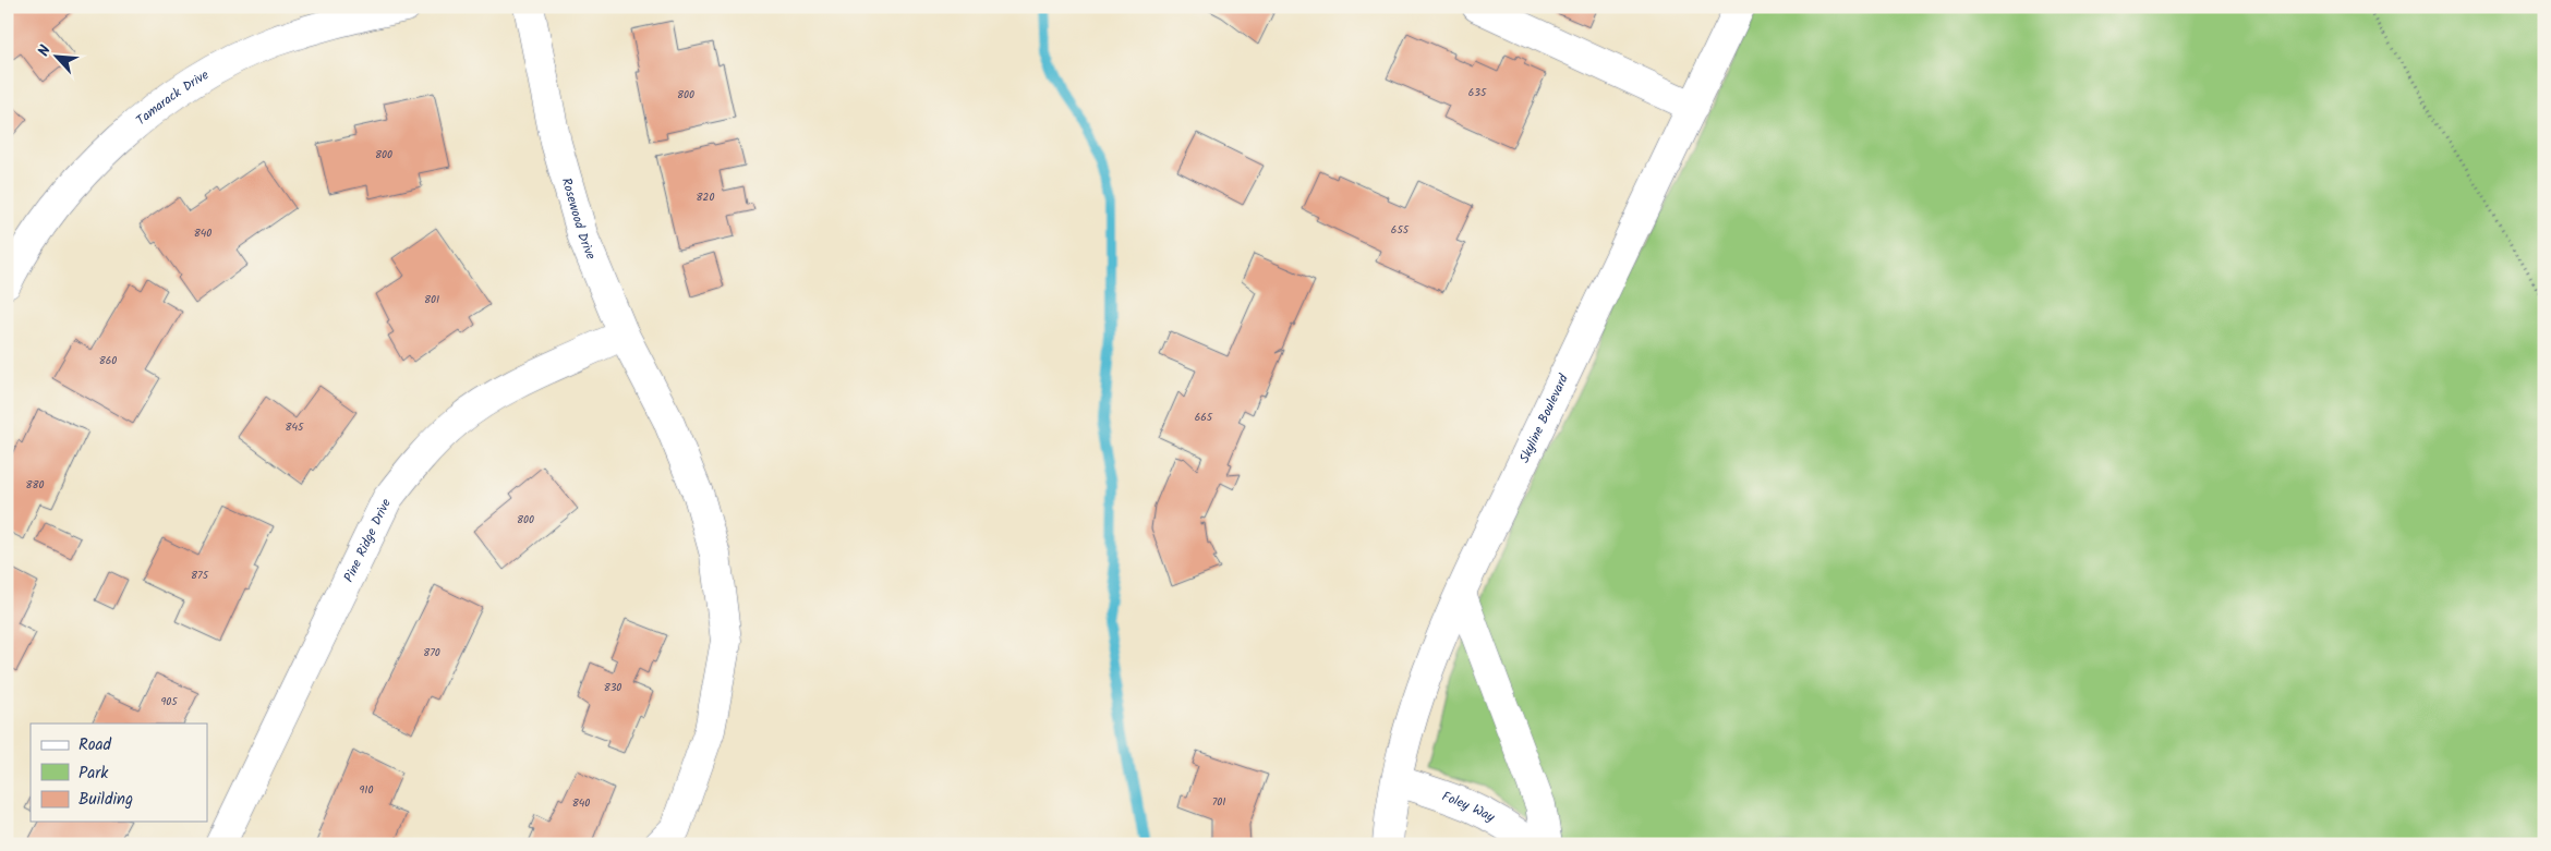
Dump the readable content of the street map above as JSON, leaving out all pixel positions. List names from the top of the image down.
{
  "streets": {
    "street": [
      "Tamarack Drive",
      "Rosewood Drive",
      "Skyline Boulevard",
      "Pine Ridge Drive",
      "Foley Way"
    ]
  },
  "crossings": [
    ["Rosewood Drive", "Pine Ridge Drive"],
    ["Skyline Boulevard", "Foley Way"]
  ],
  "house_numbers": [
    "635",
    "800",
    "800",
    "820",
    "655",
    "840",
    "801",
    "860",
    "665",
    "845",
    "880",
    "800",
    "875",
    "870",
    "830",
    "905",
    "910",
    "701",
    "840"
  ],
  "legend": ["Road", "Park", "Building"],
  "north": "top left"
}
